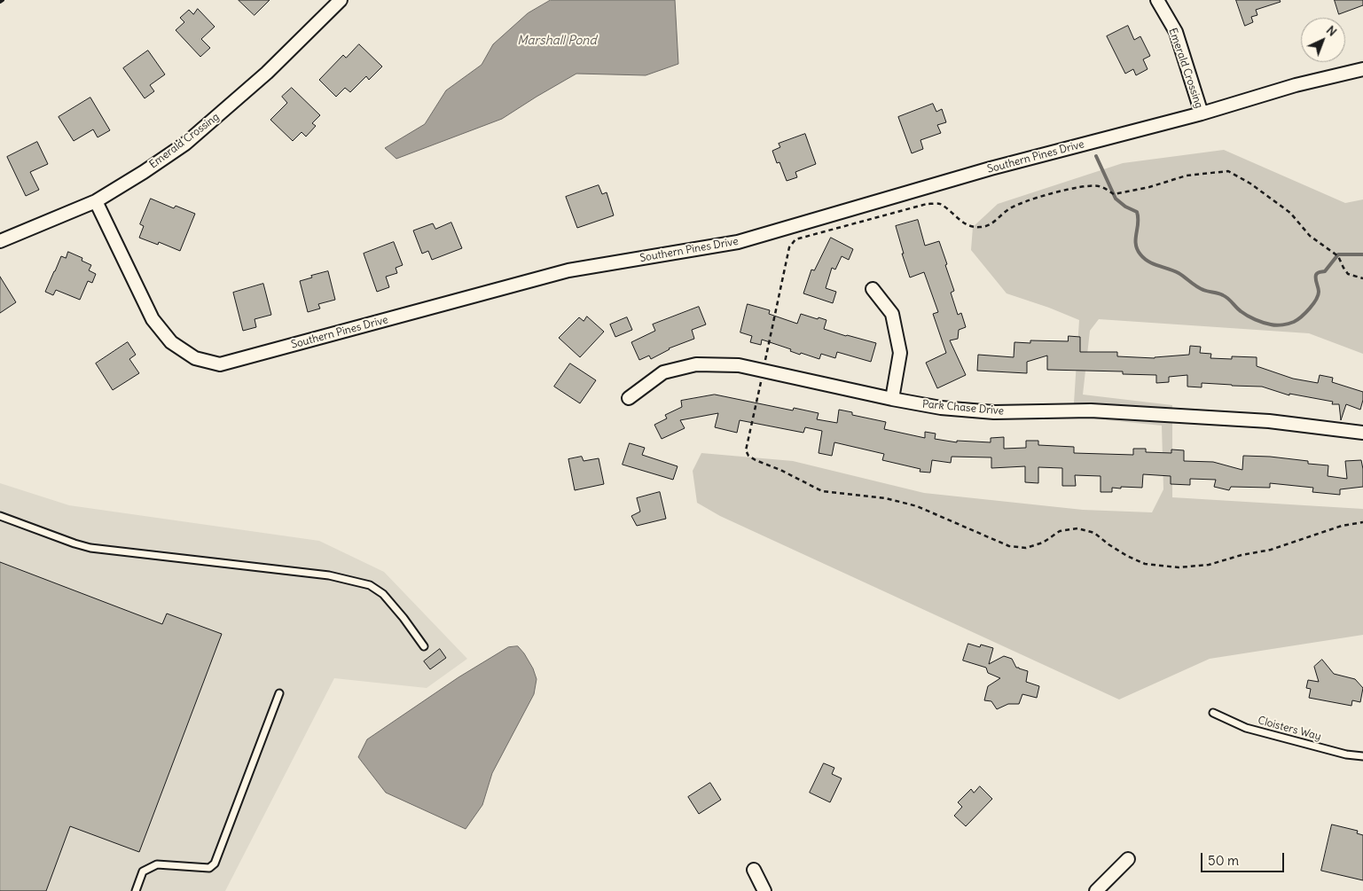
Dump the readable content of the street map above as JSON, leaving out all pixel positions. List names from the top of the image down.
{
  "streets": {
    "street": ["Emerald Crossing", "Southern Pines Drive", "Park Chase Drive"],
    "lane": ["Cloisters Way"]
  },
  "crossings": [
    ["Emerald Crossing", "Southern Pines Drive"]
  ],
  "water": ["Marshall Pond"],
  "scale_bar": "50 m",
  "north": "top right"
}
